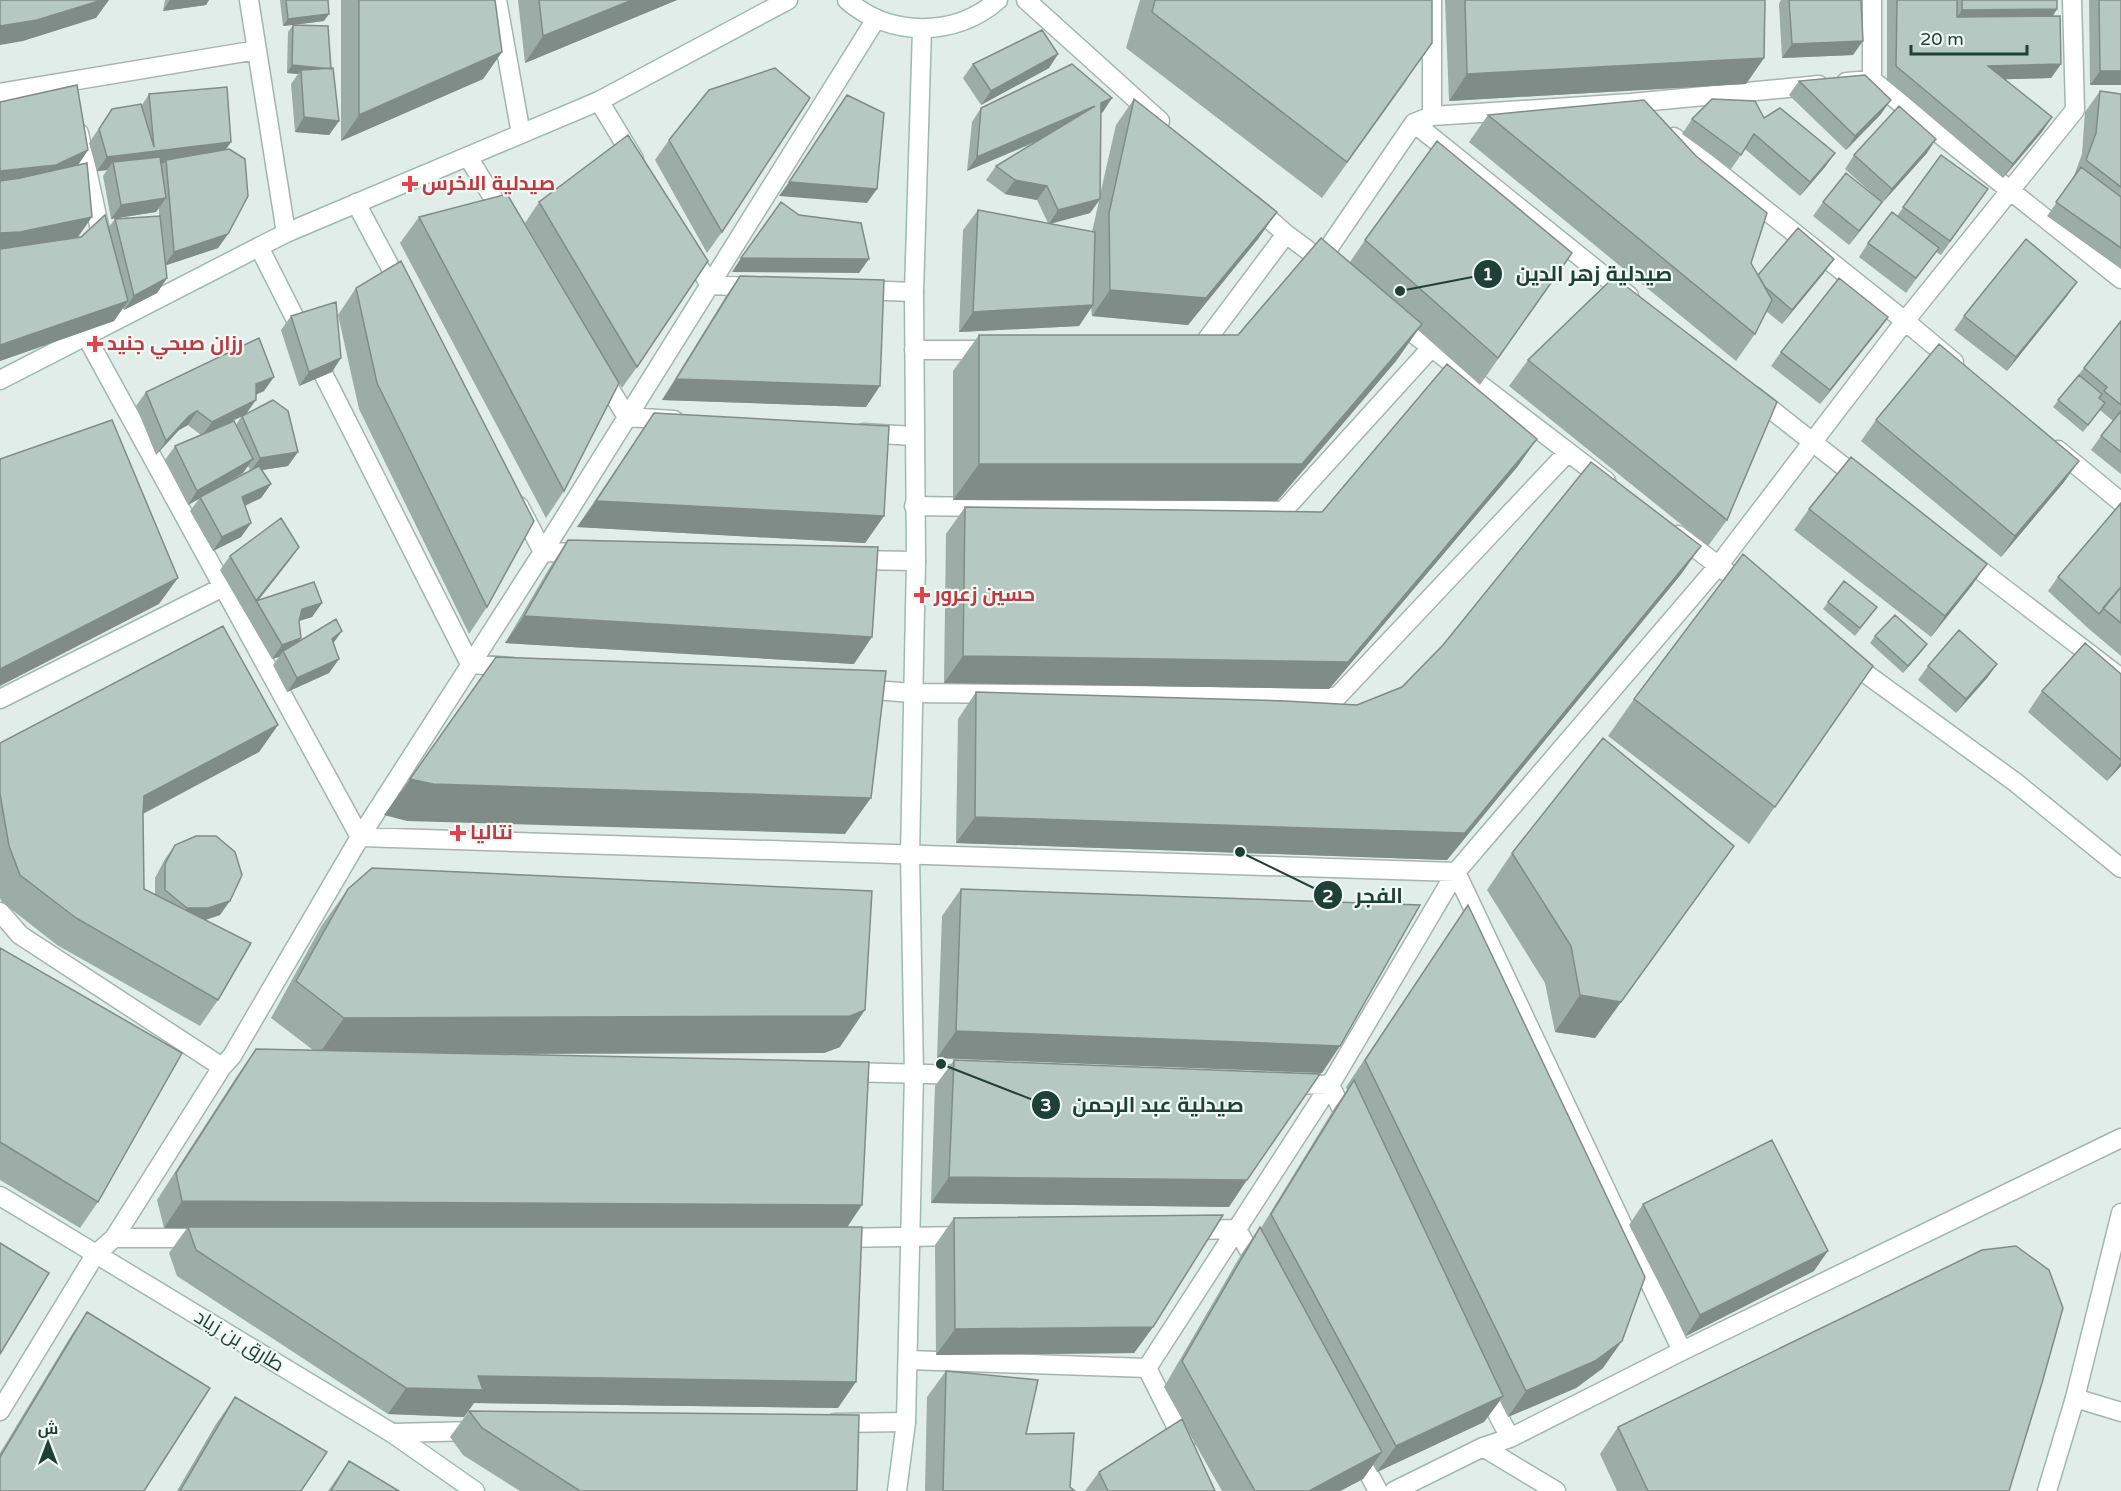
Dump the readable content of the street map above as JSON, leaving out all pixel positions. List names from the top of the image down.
{
  "streets": {
    "street": ["طارق بن زياد"]
  },
  "places": {
    "health": [
      "صيدلية الاخرس",
      "رزان صبحي جنيد",
      "حسين زعرور",
      "نتاليا"
    ],
    "other": ["صيدلية زهر الدين", "الفجر", "صيدلية عبد الرحمن"]
  },
  "scale_bar": "20 m",
  "north": "top"
}
